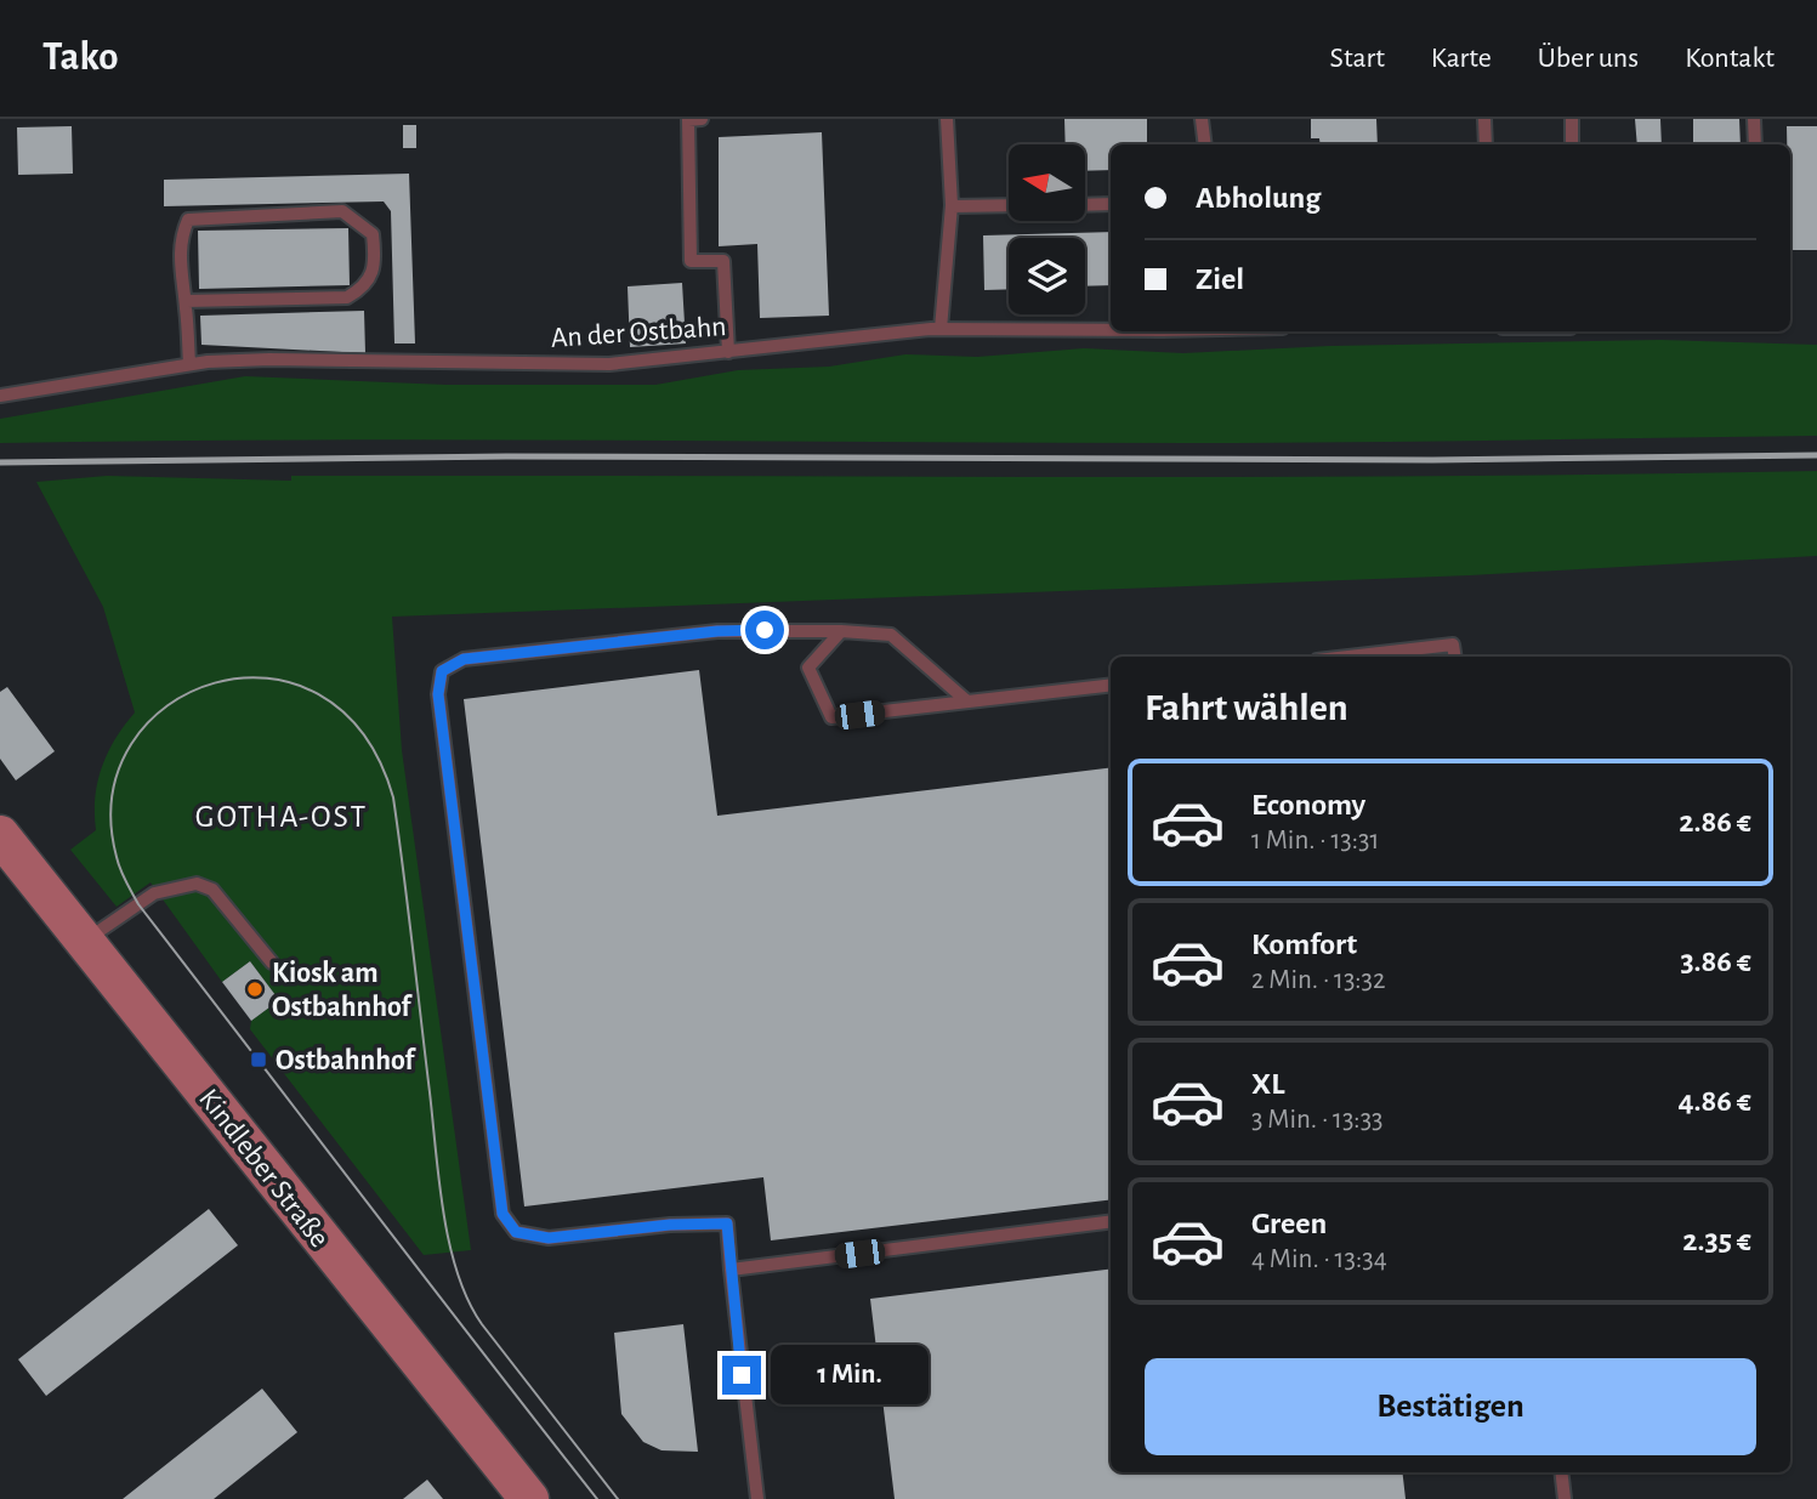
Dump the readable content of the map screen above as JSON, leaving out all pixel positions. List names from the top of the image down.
{
  "streets": {
    "main road": ["Kindleber Straße"],
    "lane": ["An der Ostbahn"]
  },
  "districts": ["GOTHA-OST"],
  "places": {
    "other": ["Kiosk am Ostbahnhof"],
    "transit": ["Ostbahnhof"]
  },
  "north": "left",
  "page": {
    "header": "Tako",
    "nav": [
      "Start",
      "Karte",
      "Über uns",
      "Kontakt"
    ],
    "banner": ["Abholung", "Ziel"],
    "heading": "Fahrt wählen",
    "list": [
      {
        "name": "Economy",
        "note": "1 Min. · 13:31",
        "value": "2.86 €"
      },
      {
        "name": "Komfort",
        "note": "2 Min. · 13:32",
        "value": "3.86 €"
      },
      {
        "name": "XL",
        "note": "3 Min. · 13:33",
        "value": "4.86 €"
      },
      {
        "name": "Green",
        "note": "4 Min. · 13:34",
        "value": "2.35 €"
      }
    ],
    "buttons": "Bestätigen",
    "bubble": "1 Min."
  }
}
